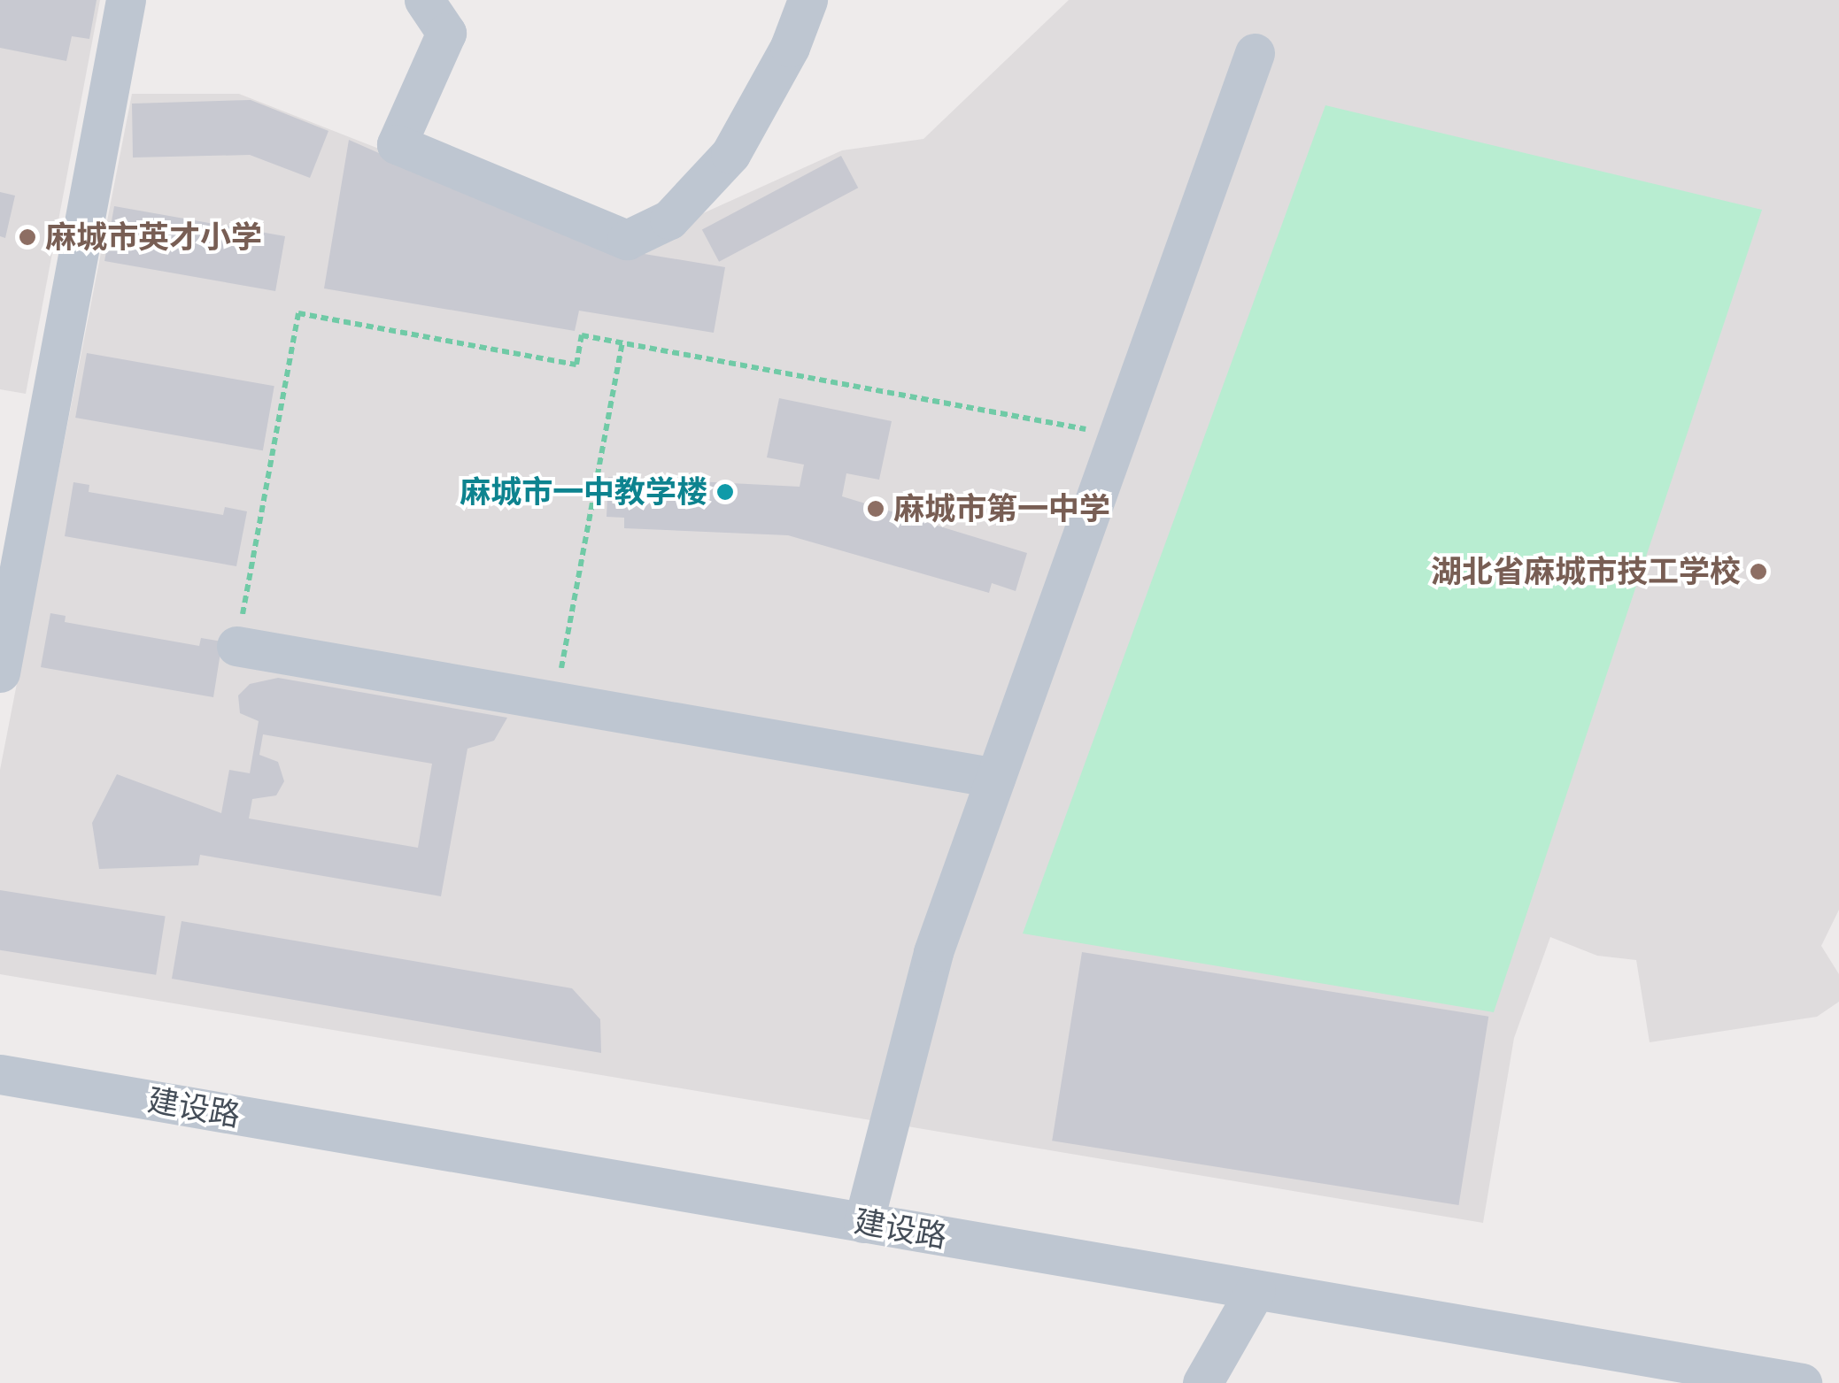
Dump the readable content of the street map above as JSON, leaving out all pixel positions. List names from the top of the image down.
{
  "streets": {
    "street": ["建设路"]
  },
  "places": [
    "麻城市英才小学",
    "麻城市一中教学楼",
    "麻城市第一中学",
    "湖北省麻城市技工学校"
  ]
}
